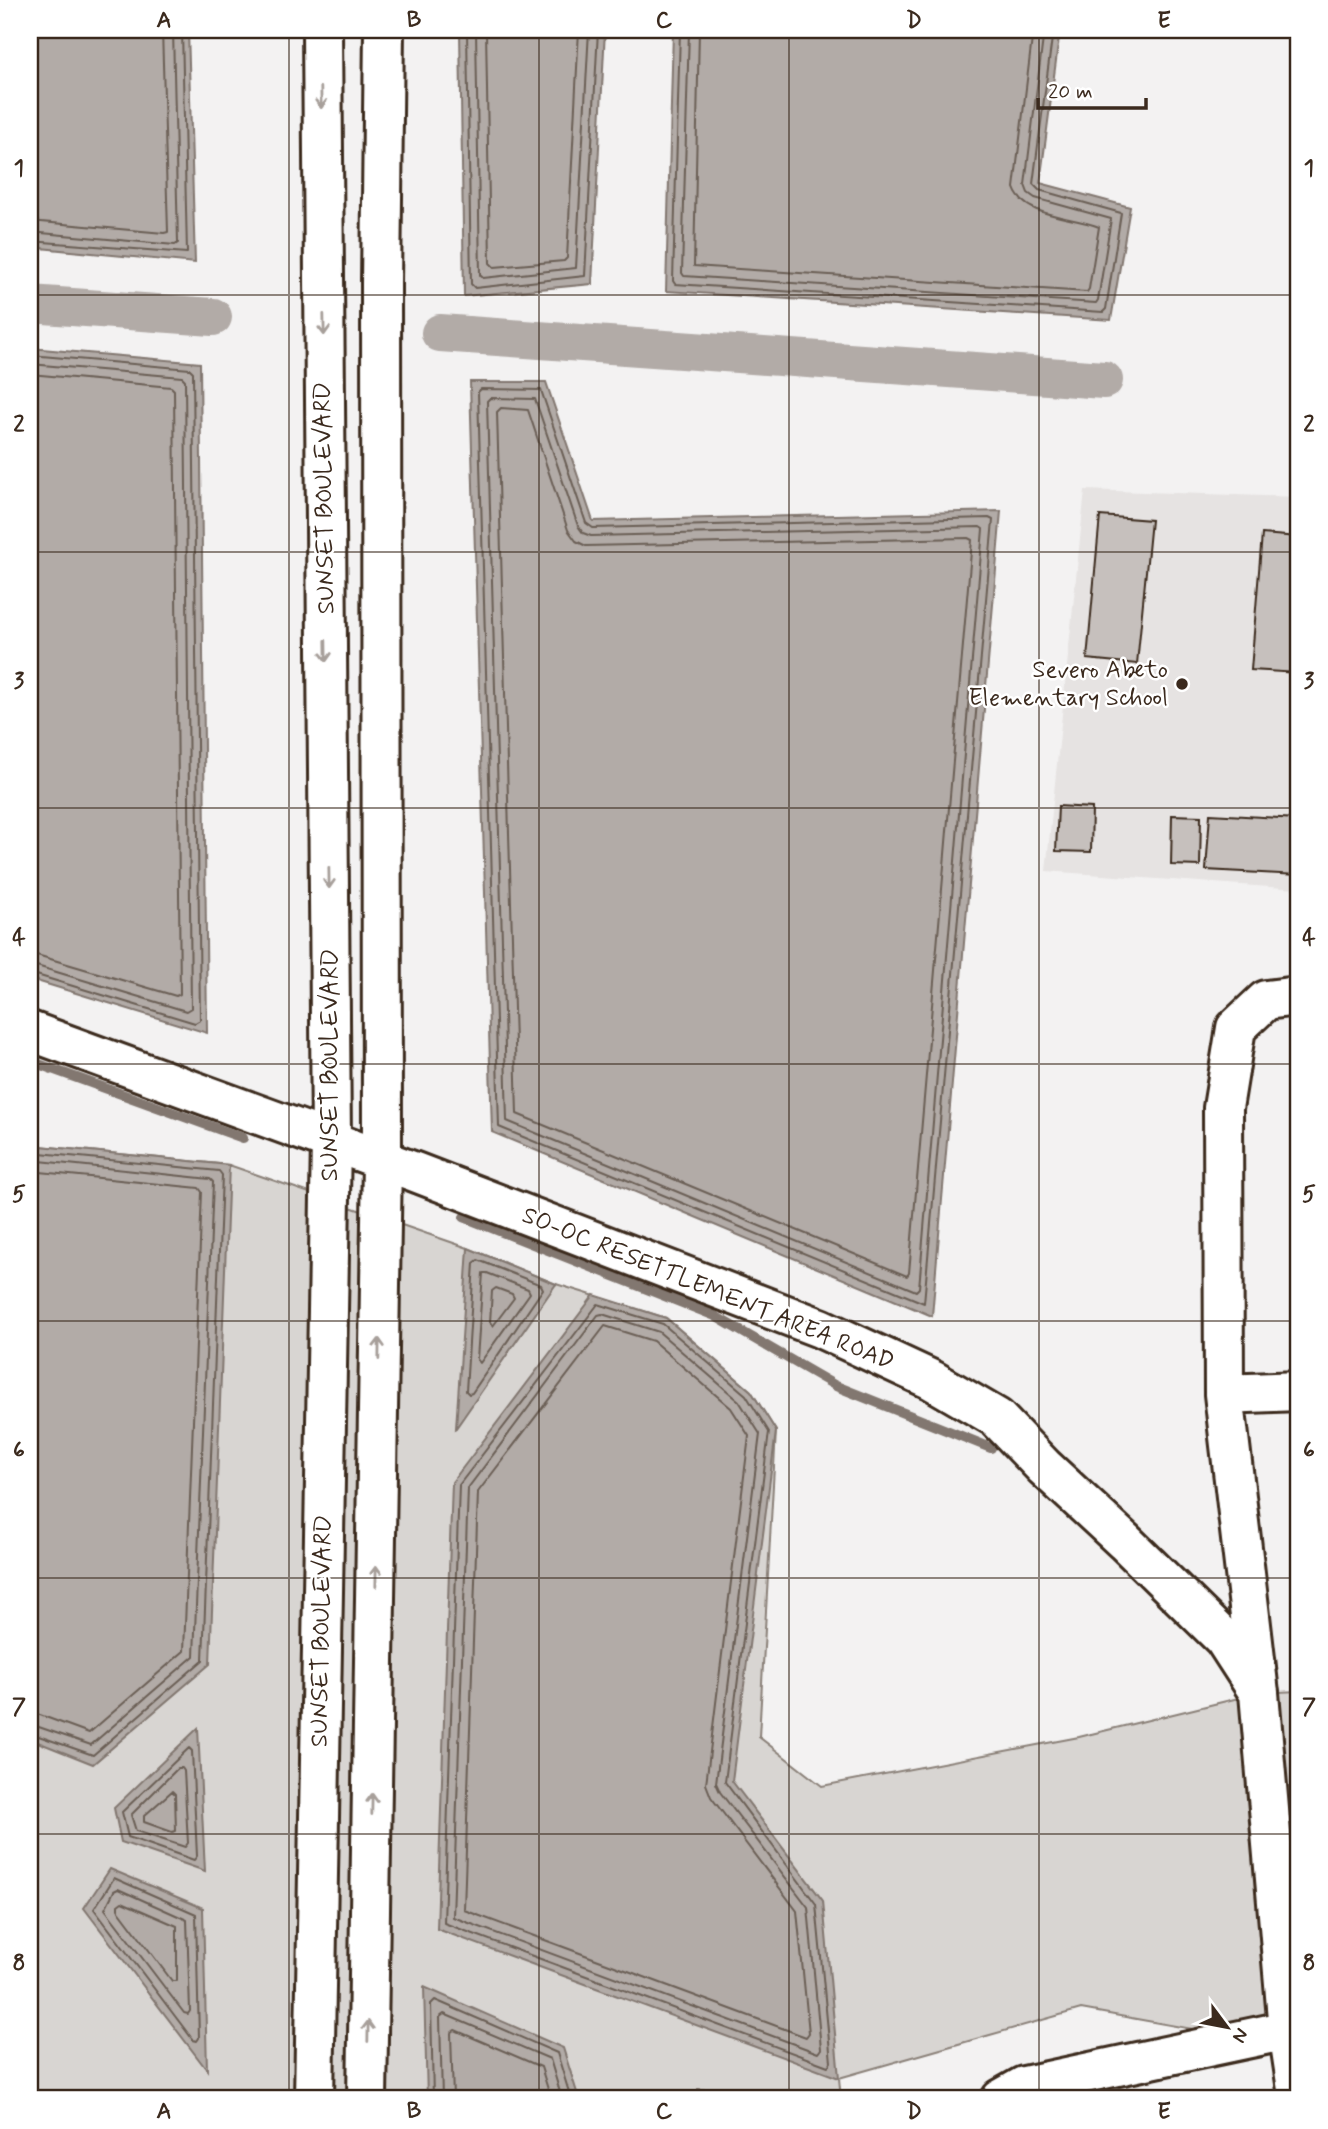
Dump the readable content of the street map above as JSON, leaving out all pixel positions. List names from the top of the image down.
{
  "streets": {
    "main road": ["SUNSET BOULEVARD", "SO-OC RESETTLEMENT AREA ROAD"]
  },
  "crossings": [
    ["SUNSET BOULEVARD", "SO-OC RESETTLEMENT AREA ROAD"]
  ],
  "places": ["Severo Abeto Elementary School"],
  "scale_bar": "20 m",
  "north": "bottom right",
  "grid": {
    "columns": [
      "A",
      "B",
      "C",
      "D",
      "E"
    ],
    "rows": [
      "1",
      "2",
      "3",
      "4",
      "5",
      "6",
      "7",
      "8"
    ]
  }
}
